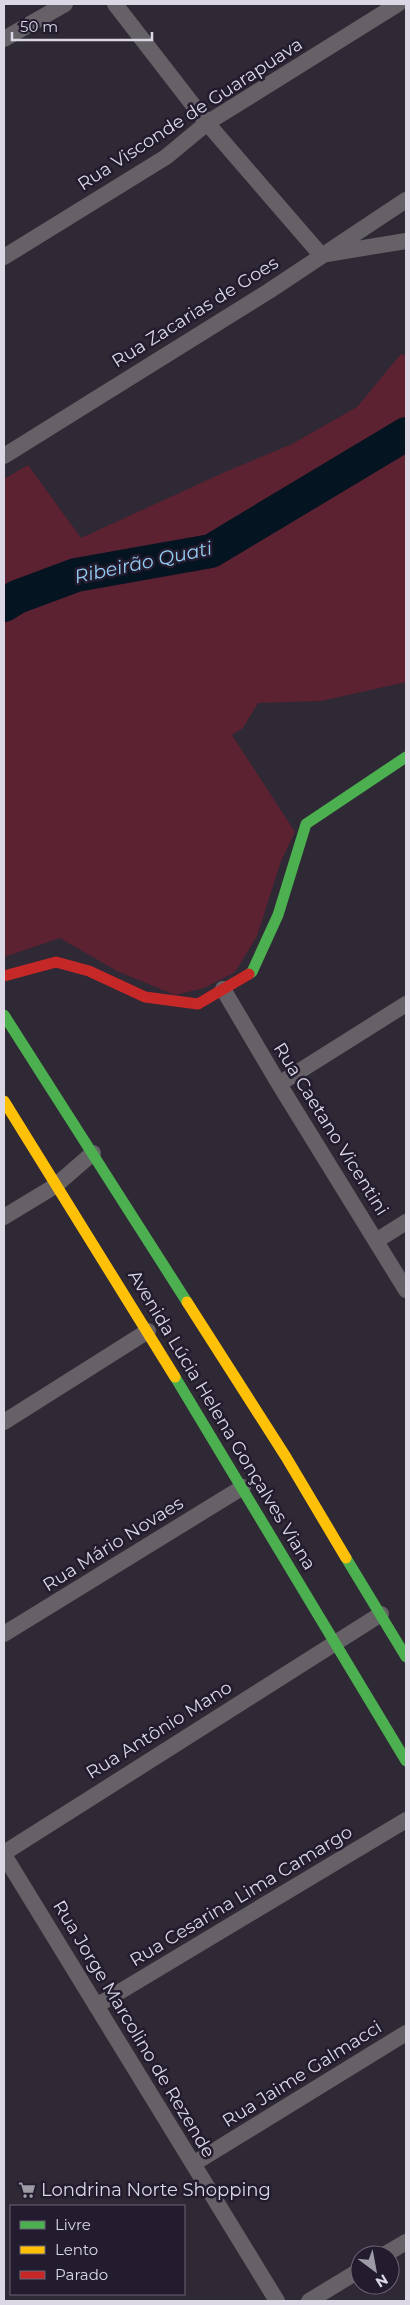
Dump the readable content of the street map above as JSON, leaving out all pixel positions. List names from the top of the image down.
{
  "streets": {
    "street": [
      "Rua Visconde de Guarapuava",
      "Rua Zacarias de Goes",
      "Rua Caetano Vicentini",
      "Avenida Lúcia Helena Gonçalves Viana",
      "Rua Mário Novaes",
      "Rua Antônio Mano",
      "Rua Cesarina Lima Camargo",
      "Rua Jorge Marcolino de Rezende",
      "Rua Jaime Galmacci"
    ]
  },
  "crossings": [
    ["Avenida Lúcia Helena Gonçalves Viana", "Rua Mário Novaes"],
    ["Avenida Lúcia Helena Gonçalves Viana", "Rua Antônio Mano"],
    ["Rua Antônio Mano", "Rua Jorge Marcolino de Rezende"],
    ["Rua Cesarina Lima Camargo", "Rua Jorge Marcolino de Rezende"],
    ["Rua Jorge Marcolino de Rezende", "Rua Jaime Galmacci"]
  ],
  "water": ["Ribeirão Quati"],
  "places": {
    "supermarket": ["Londrina Norte Shopping"]
  },
  "legend": ["Livre", "Lento", "Parado"],
  "scale_bar": "50 m",
  "north": "bottom right"
}
